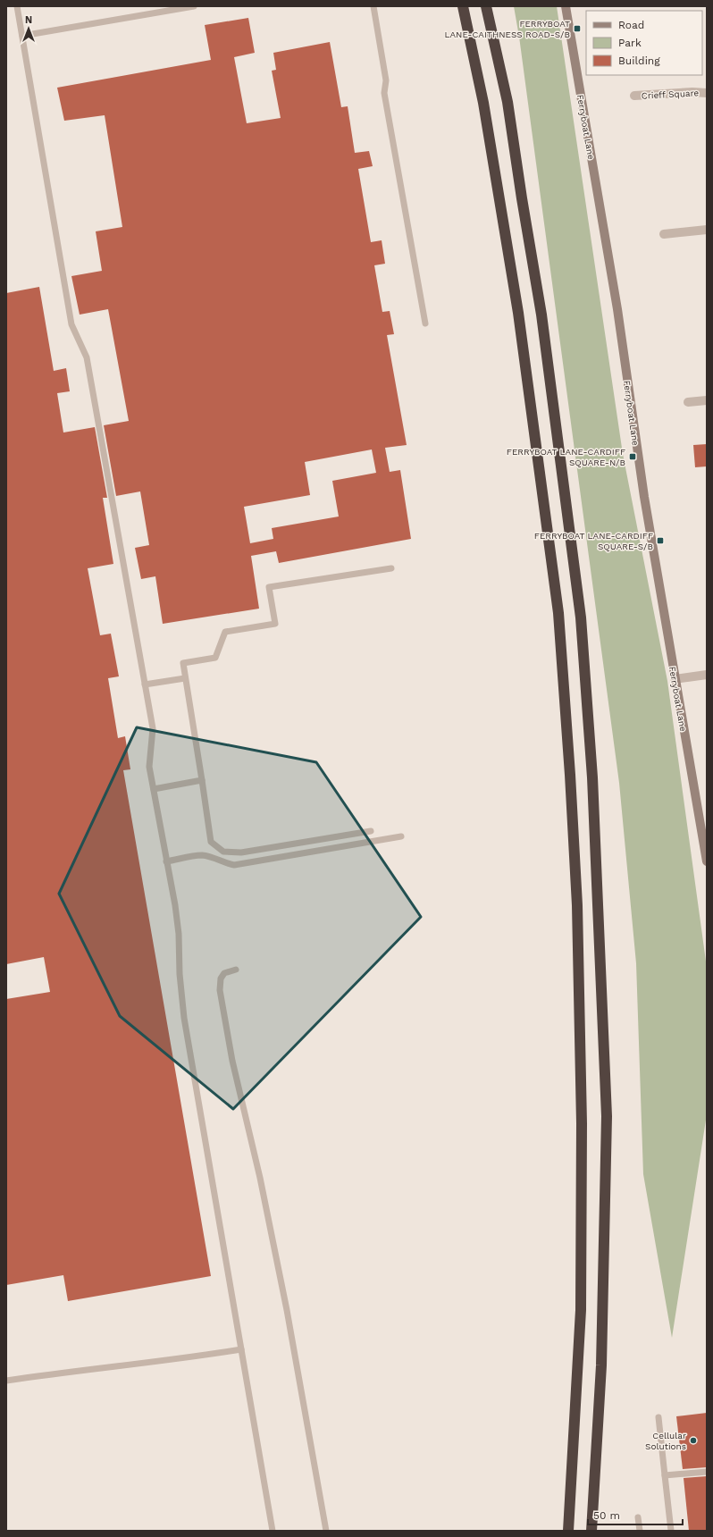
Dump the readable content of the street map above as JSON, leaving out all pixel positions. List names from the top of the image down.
{
  "streets": {
    "street": ["Crieff Square", "Ferryboat Lane"]
  },
  "places": {
    "transit": ["FERRYBOAT LANE-CAITHNESS ROAD-S/B", "FERRYBOAT LANE-CARDIFF SQUARE-N/B", "FERRYBOAT LANE-CARDIFF SQUARE-S/B"],
    "other": ["Cellular Solutions"]
  },
  "legend": ["Road", "Park", "Building"],
  "scale_bar": "50 m",
  "north": "top"
}
